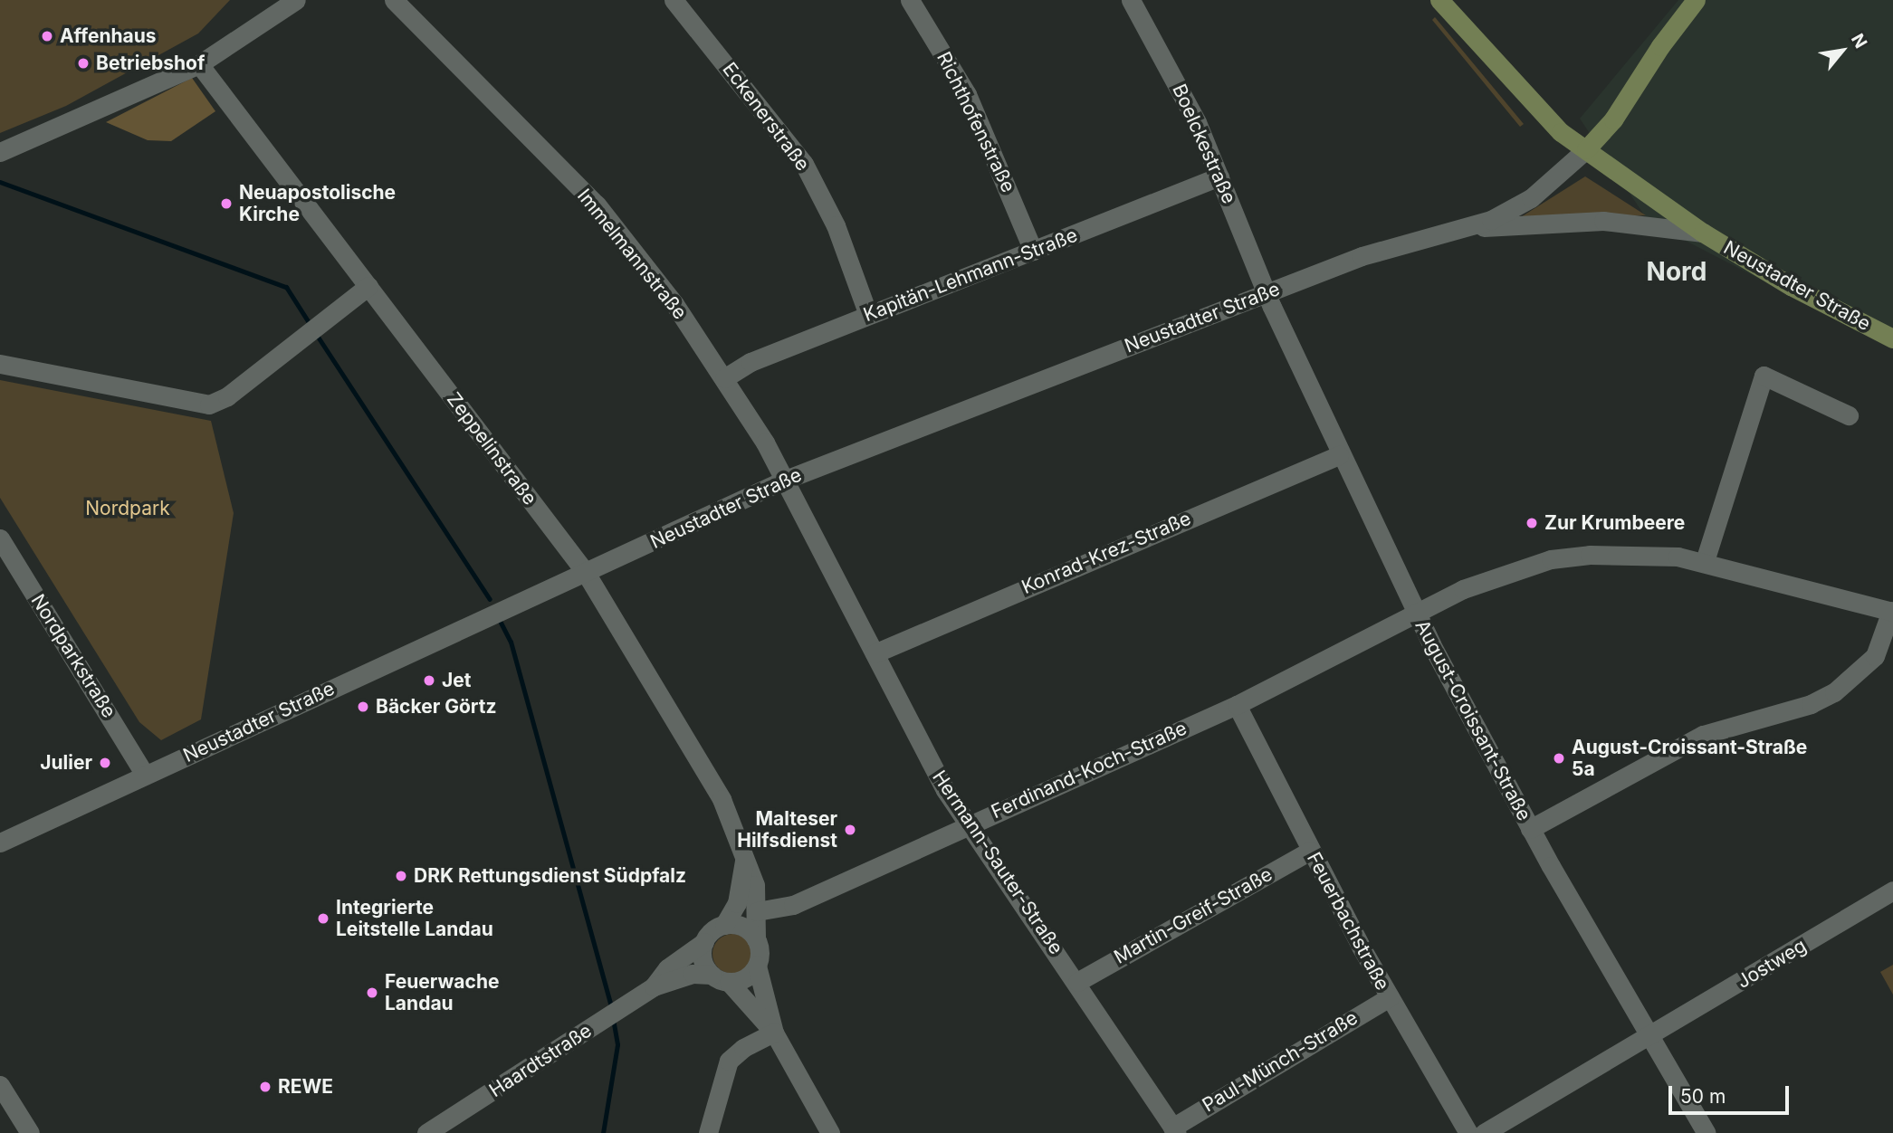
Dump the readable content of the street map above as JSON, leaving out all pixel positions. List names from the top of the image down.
{
  "streets": {
    "main road": ["Neustadter Straße"],
    "street": [
      "Eckenerstraße",
      "Richthofenstraße",
      "Boelckestraße",
      "Immelmannstraße",
      "Kapitän-Lehmann-Straße",
      "Zeppelinstraße",
      "Konrad-Krez-Straße",
      "Nordparkstraße",
      "August-Croissant-Straße",
      "Ferdinand-Koch-Straße",
      "Hermann-Sauter-Straße",
      "Martin-Greif-Straße",
      "Feuerbachstraße",
      "Jostweg",
      "Haardtstraße",
      "Paul-Münch-Straße"
    ]
  },
  "crossings": [
    ["Eckenerstraße", "Kapitän-Lehmann-Straße"],
    ["Richthofenstraße", "Kapitän-Lehmann-Straße"],
    ["Boelckestraße", "Kapitän-Lehmann-Straße"],
    ["Boelckestraße", "Neustadter Straße"],
    ["Boelckestraße", "August-Croissant-Straße"],
    ["Immelmannstraße", "Kapitän-Lehmann-Straße"],
    ["Immelmannstraße", "Neustadter Straße"],
    ["Immelmannstraße", "Hermann-Sauter-Straße"],
    ["Neustadter Straße", "Zeppelinstraße"],
    ["Neustadter Straße", "Nordparkstraße"],
    ["Neustadter Straße", "August-Croissant-Straße"],
    ["Neustadter Straße", "Hermann-Sauter-Straße"],
    ["Zeppelinstraße", "Ferdinand-Koch-Straße"],
    ["Zeppelinstraße", "Haardtstraße"],
    ["Konrad-Krez-Straße", "August-Croissant-Straße"],
    ["Konrad-Krez-Straße", "Hermann-Sauter-Straße"],
    ["August-Croissant-Straße", "Ferdinand-Koch-Straße"],
    ["August-Croissant-Straße", "Jostweg"],
    ["Ferdinand-Koch-Straße", "Hermann-Sauter-Straße"],
    ["Ferdinand-Koch-Straße", "Feuerbachstraße"],
    ["Hermann-Sauter-Straße", "Martin-Greif-Straße"],
    ["Hermann-Sauter-Straße", "Paul-Münch-Straße"],
    ["Martin-Greif-Straße", "Feuerbachstraße"],
    ["Feuerbachstraße", "Paul-Münch-Straße"]
  ],
  "districts": ["Nord"],
  "parks": ["Nordpark"],
  "places": [
    "Affenhaus",
    "Betriebshof",
    "Neuapostolische Kirche",
    "Zur Krumbeere",
    "Jet",
    "Bäcker Görtz",
    "August-Croissant-Straße 5a",
    "Julier",
    "Malteser Hilfsdienst",
    "DRK Rettungsdienst Südpfalz",
    "Integrierte Leitstelle Landau",
    "Feuerwache Landau",
    "REWE"
  ],
  "scale_bar": "50 m",
  "north": "top right"
}
